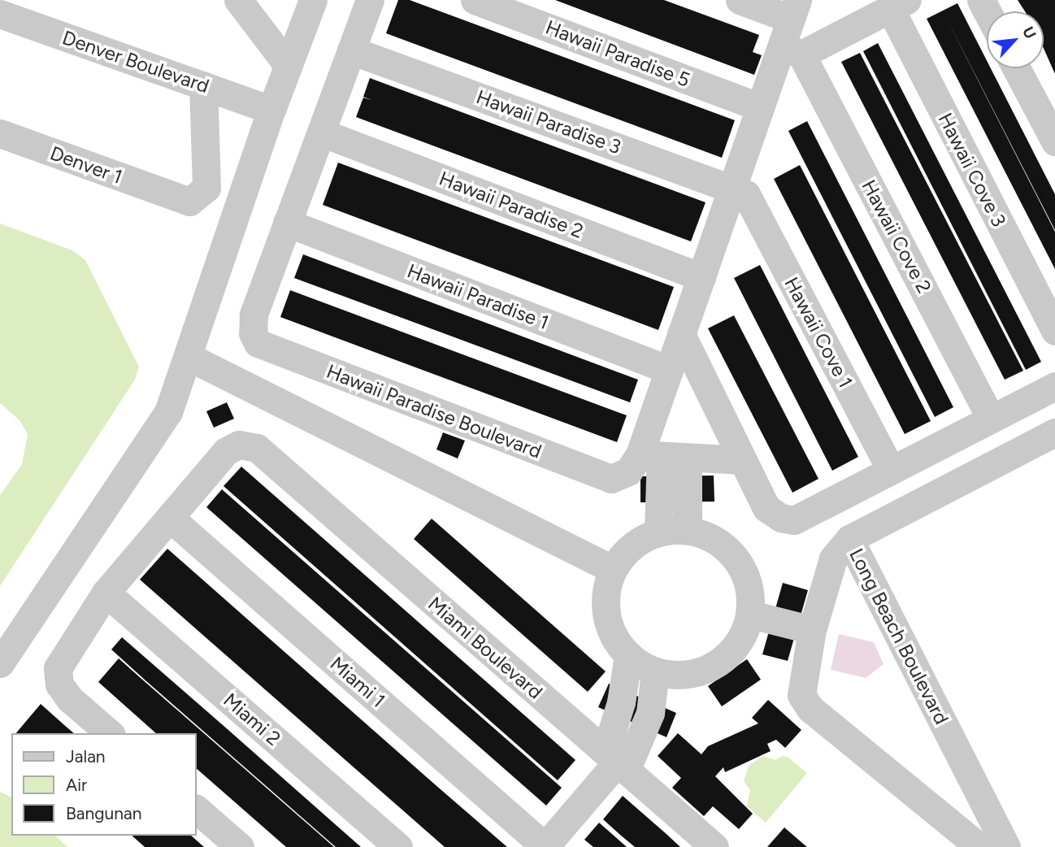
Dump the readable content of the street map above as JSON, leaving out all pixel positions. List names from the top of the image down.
{
  "streets": {
    "street": [
      "Hawaii Paradise 5",
      "Denver Boulevard",
      "Hawaii Paradise 3",
      "Denver 1",
      "Hawaii Cove 3",
      "Hawaii Paradise 2",
      "Hawaii Cove 2",
      "Hawaii Paradise 1",
      "Hawaii Cove 1",
      "Hawaii Paradise Boulevard",
      "Long Beach Boulevard",
      "Miami Boulevard",
      "Miami 1",
      "Miami 2"
    ]
  },
  "crossings": [
    ["Denver Boulevard", "Denver 1"],
    ["Hawaii Paradise 3", "Hawaii Cove 1"],
    ["Hawaii Paradise 1", "Hawaii Paradise Boulevard"],
    ["Miami Boulevard", "Miami 1"]
  ],
  "legend": ["Jalan", "Air", "Bangunan"],
  "north": "top right"
}
